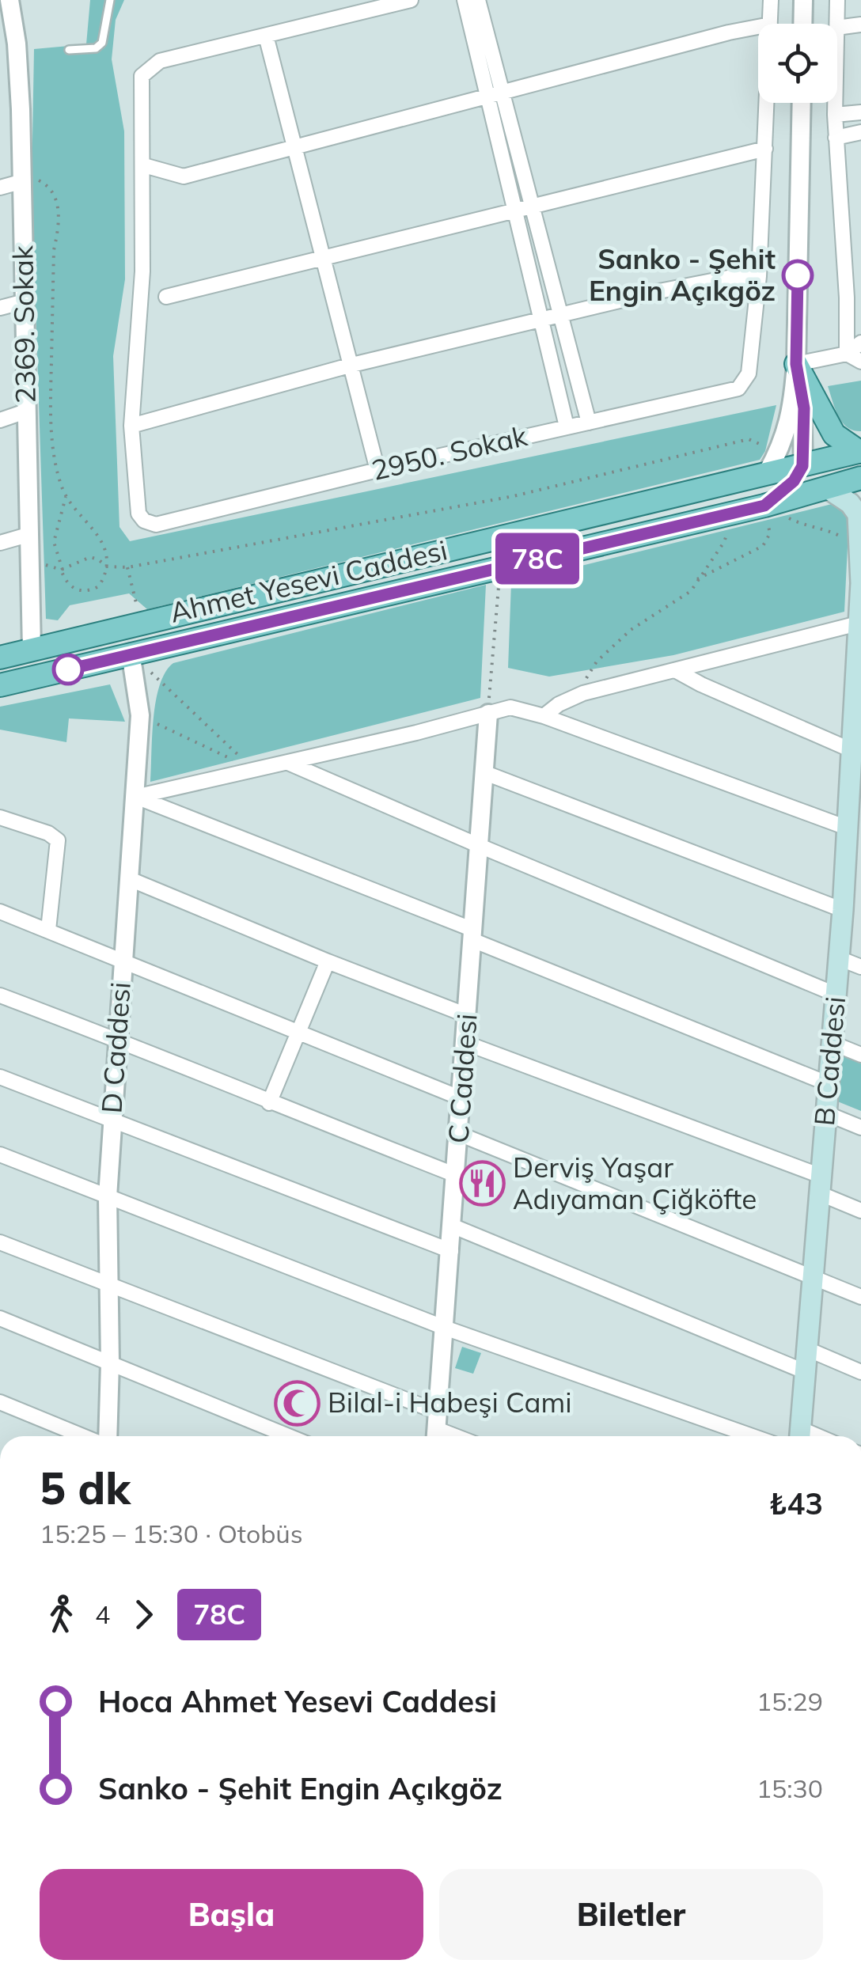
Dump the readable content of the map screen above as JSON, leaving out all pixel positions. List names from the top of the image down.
{
  "streets": {
    "main road": ["Ahmet Yesevi Caddesi", "B Caddesi"],
    "street": [
      "2369. Sokak",
      "2950. Sokak",
      "D Caddesi",
      "C Caddesi"
    ]
  },
  "crossings": [
    ["2369. Sokak", "Ahmet Yesevi Caddesi"],
    ["Ahmet Yesevi Caddesi", "D Caddesi"],
    ["Ahmet Yesevi Caddesi", "B Caddesi"]
  ],
  "places": {
    "other": ["Sanko - Şehit Engin Açıkgöz"],
    "restaurant": ["Derviş Yaşar Adıyaman Çiğköfte"],
    "mosque": ["Bilal-i Habeşi Cami"]
  },
  "lines": ["bus line 78C"],
  "page": {
    "on_map": "78C",
    "heading": ["5 dk", "15:25 – 15:30 · Otobüs", "₺43"],
    "legs": ["4", "78C"],
    "list": [
      {
        "name": "Hoca Ahmet Yesevi Caddesi",
        "value": "15:29"
      },
      {
        "name": "Sanko - Şehit Engin Açıkgöz",
        "value": "15:30"
      }
    ],
    "buttons": ["Başla", "Biletler"]
  }
}
